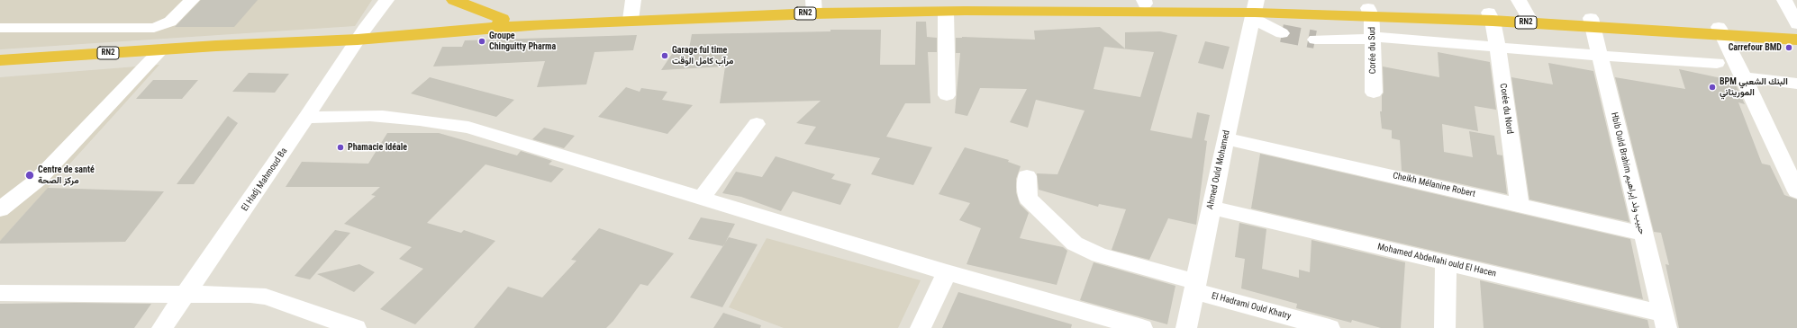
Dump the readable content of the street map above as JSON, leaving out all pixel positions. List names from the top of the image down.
{
  "streets": {
    "highway": ["RN2"],
    "street": [
      "Corée du Sud",
      "Corée du Nord",
      "Ahmed Ould Mohamed",
      "Hbib Ould Brahim حبيب ولد إبراهيم",
      "El Hadj Mahmoud Ba",
      "Cheikh Mélanine Robert",
      "Mohamed Abdellahi ould El Hacen",
      "El Hadrami Ould Khatry"
    ]
  },
  "crossings": [
    ["RN2", "Corée du Sud"],
    ["RN2", "Corée du Nord"],
    ["RN2", "Ahmed Ould Mohamed"],
    ["RN2", "Hbib Ould Brahim حبيب ولد إبراهيم"],
    ["RN2", "El Hadj Mahmoud Ba"],
    ["Corée du Nord", "Cheikh Mélanine Robert"],
    ["Ahmed Ould Mohamed", "Cheikh Mélanine Robert"],
    ["Ahmed Ould Mohamed", "Mohamed Abdellahi ould El Hacen"],
    ["Ahmed Ould Mohamed", "El Hadrami Ould Khatry"],
    ["Hbib Ould Brahim حبيب ولد إبراهيم", "Cheikh Mélanine Robert"],
    ["Hbib Ould Brahim حبيب ولد إبراهيم", "Mohamed Abdellahi ould El Hacen"]
  ],
  "places": [
    "Groupe Chinguitty Pharma",
    "Carrefour BMD",
    "Garage ful time مرآب كامل الوقت",
    "BPM البنك الشعبي الموريتاني",
    "Phamacie Idéale",
    "Centre de santé مركز الصحة"
  ]
}
